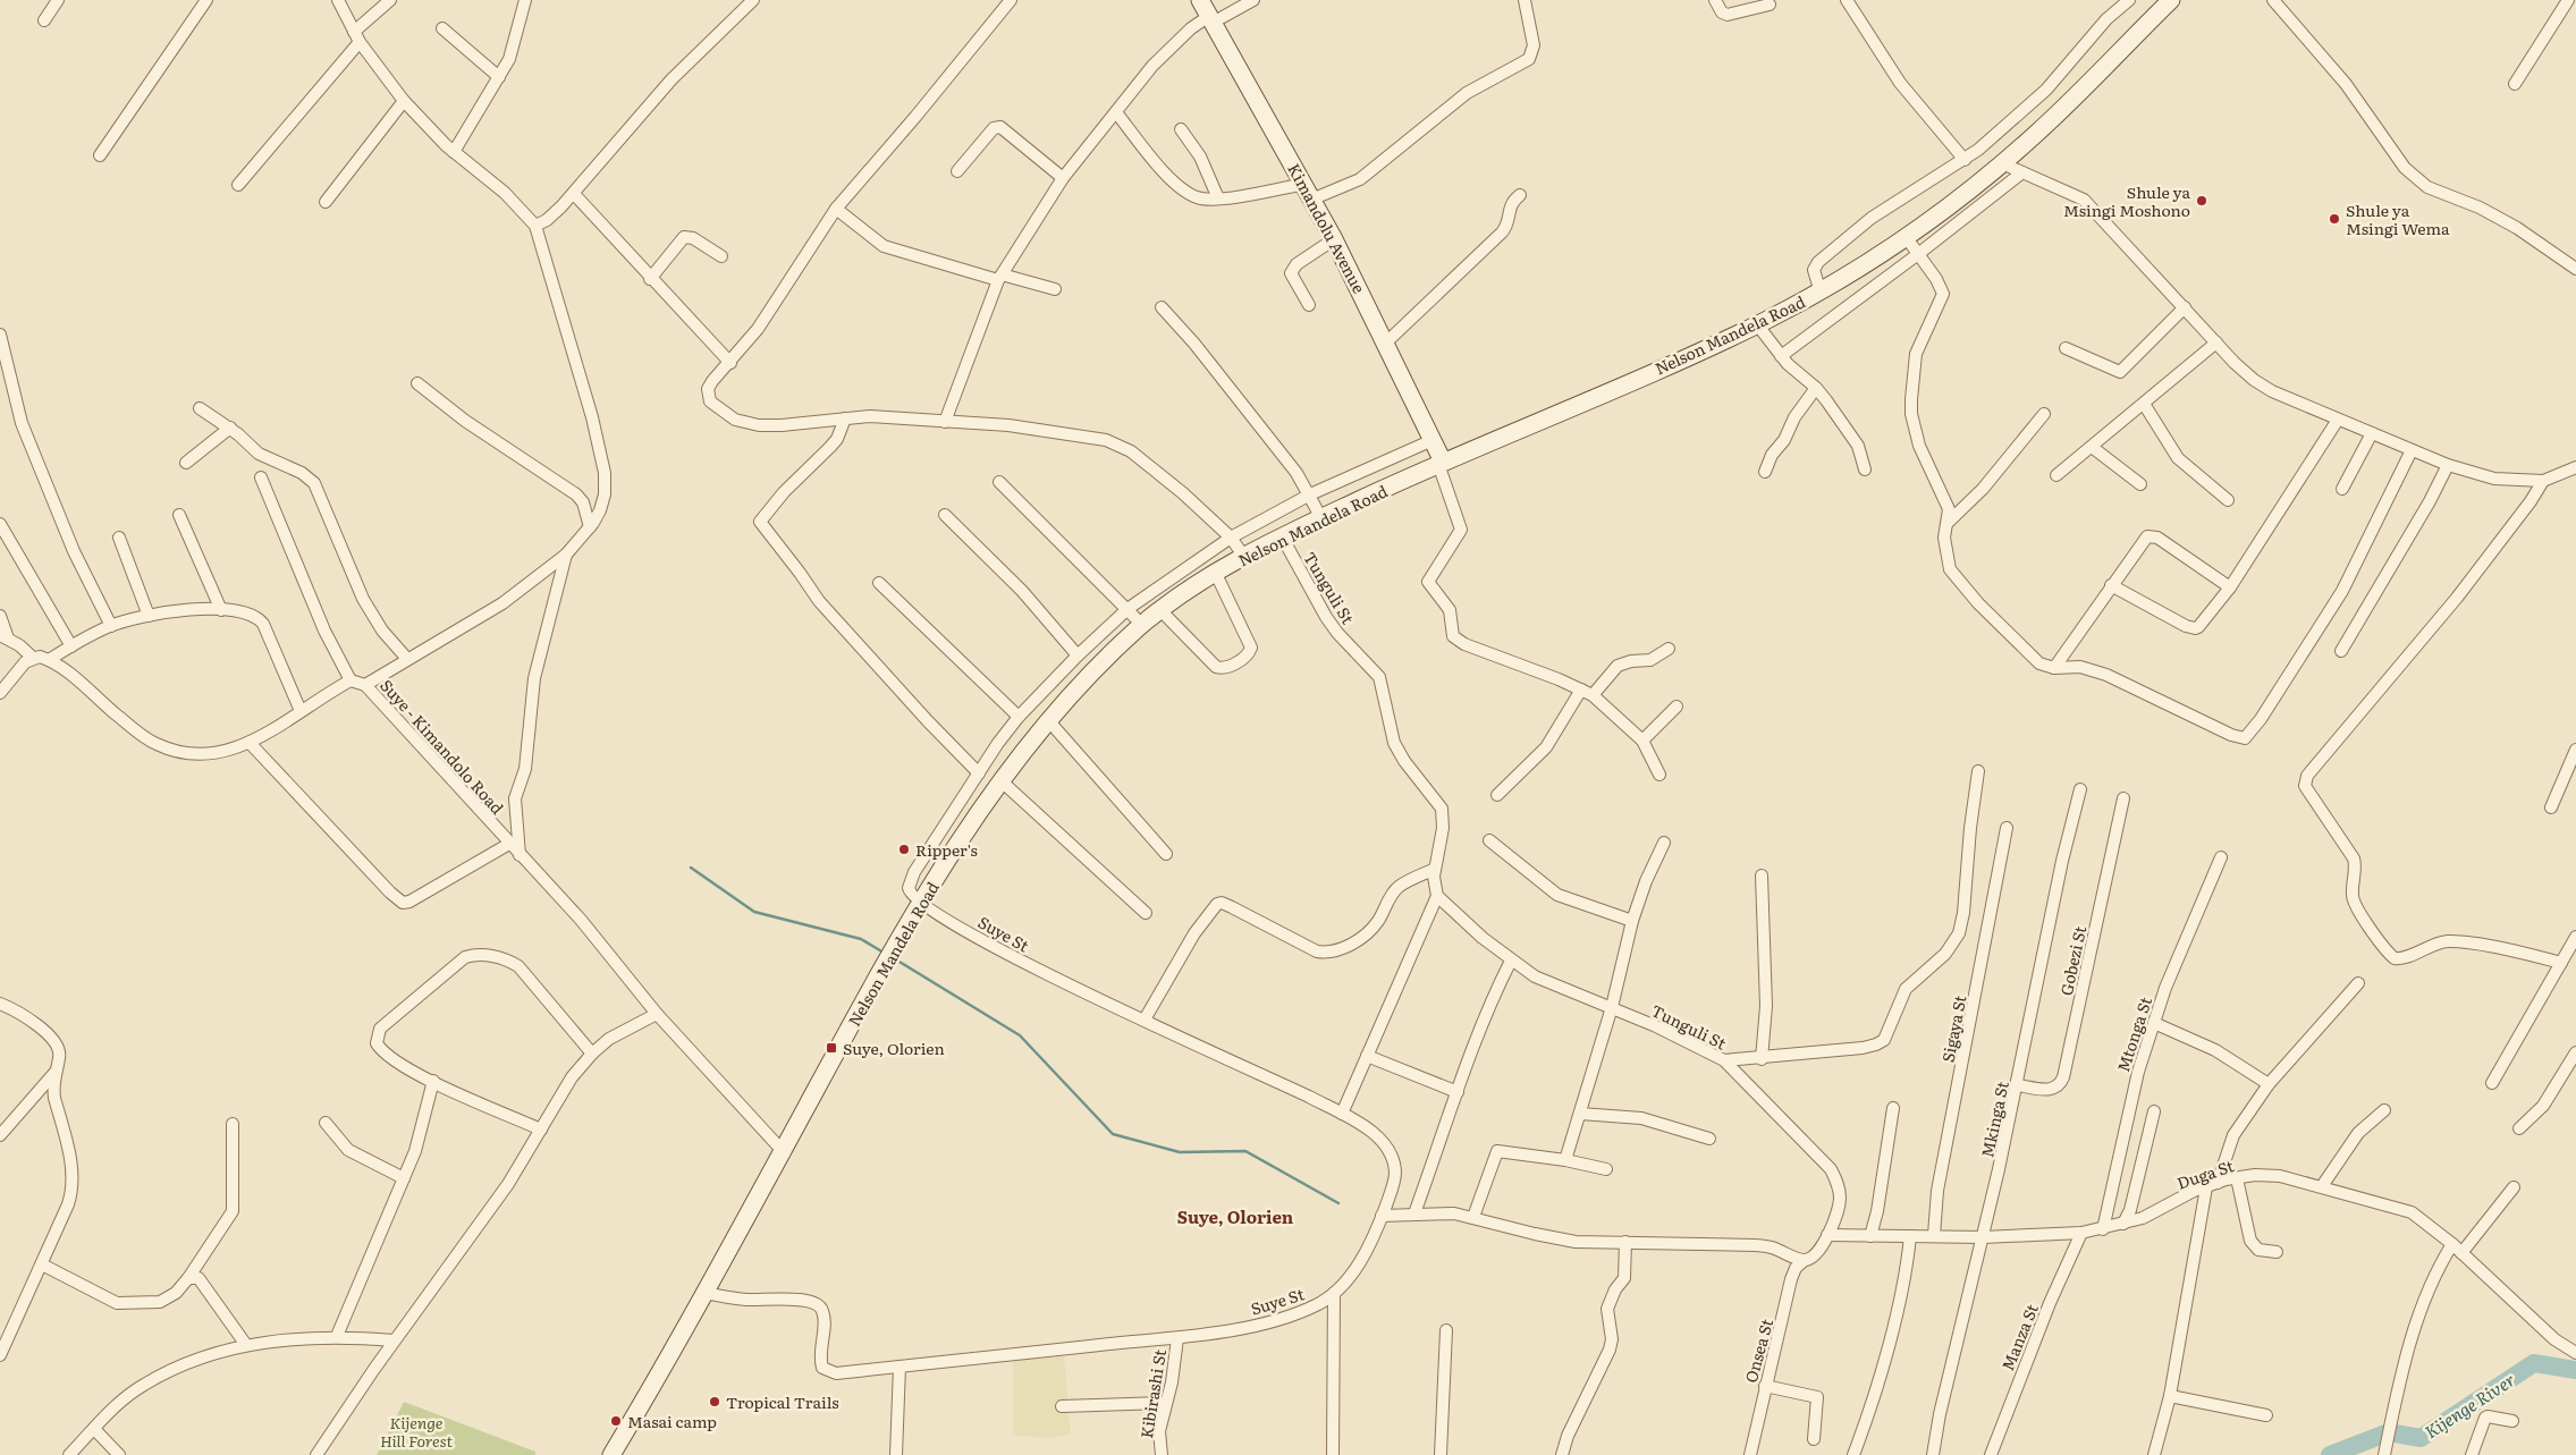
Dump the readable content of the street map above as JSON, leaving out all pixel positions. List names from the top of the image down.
{
  "streets": {
    "main road": ["Kimandolu Avenue", "Nelson Mandela Road"],
    "street": [
      "Tunguli St",
      "Suye - Kimandolo Road",
      "Suye St",
      "Gobezi St",
      "Sigaya St",
      "Mtonga St",
      "Mkinga St",
      "Duga St",
      "Manza St",
      "Onsea St",
      "Kibirashi St"
    ]
  },
  "crossings": [
    ["Kimandolu Avenue", "Nelson Mandela Road"],
    ["Nelson Mandela Road", "Tunguli St"],
    ["Nelson Mandela Road", "Suye - Kimandolo Road"],
    ["Nelson Mandela Road", "Suye St"],
    ["Tunguli St", "Duga St"],
    ["Tunguli St", "Onsea St"],
    ["Suye St", "Kibirashi St"],
    ["Gobezi St", "Mkinga St"],
    ["Sigaya St", "Duga St"],
    ["Mtonga St", "Duga St"],
    ["Mkinga St", "Duga St"],
    ["Duga St", "Manza St"]
  ],
  "districts": ["Suye, Olorien"],
  "water": ["Kijenge River"],
  "parks": ["Kijenge Hill Forest"],
  "places": {
    "other": [
      "Shule ya Msingi Moshono",
      "Shule ya Msingi Wema",
      "Ripper's",
      "Tropical Trails",
      "Masai camp"
    ],
    "transit": ["Suye, Olorien"]
  }
}
